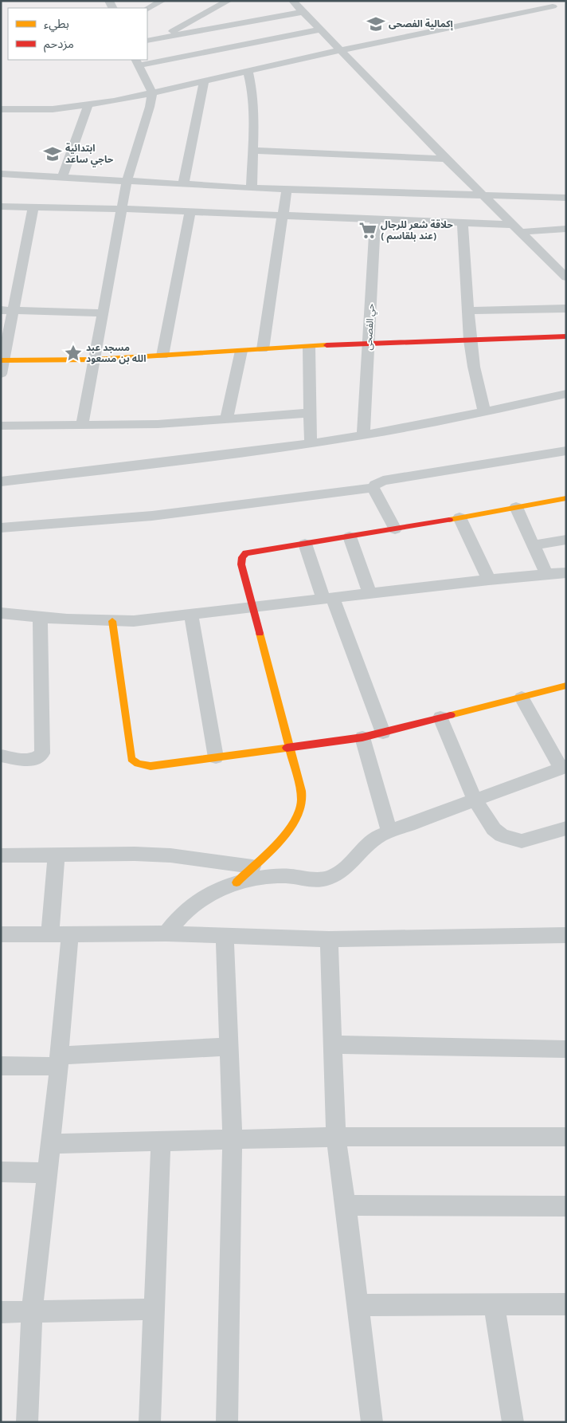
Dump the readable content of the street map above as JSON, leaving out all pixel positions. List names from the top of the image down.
{
  "streets": {
    "street": ["حي الفصحى"]
  },
  "places": {
    "school or university": ["إكمالية الفصحى", "ابتدائية حاجي ساعد"],
    "supermarket": ["حلاقة شعر للرجال ( عند بلقاسم)"],
    "place": ["مسجد عبد الله بن مسعود"]
  },
  "legend": ["بطيء", "مزدحم"]
}
